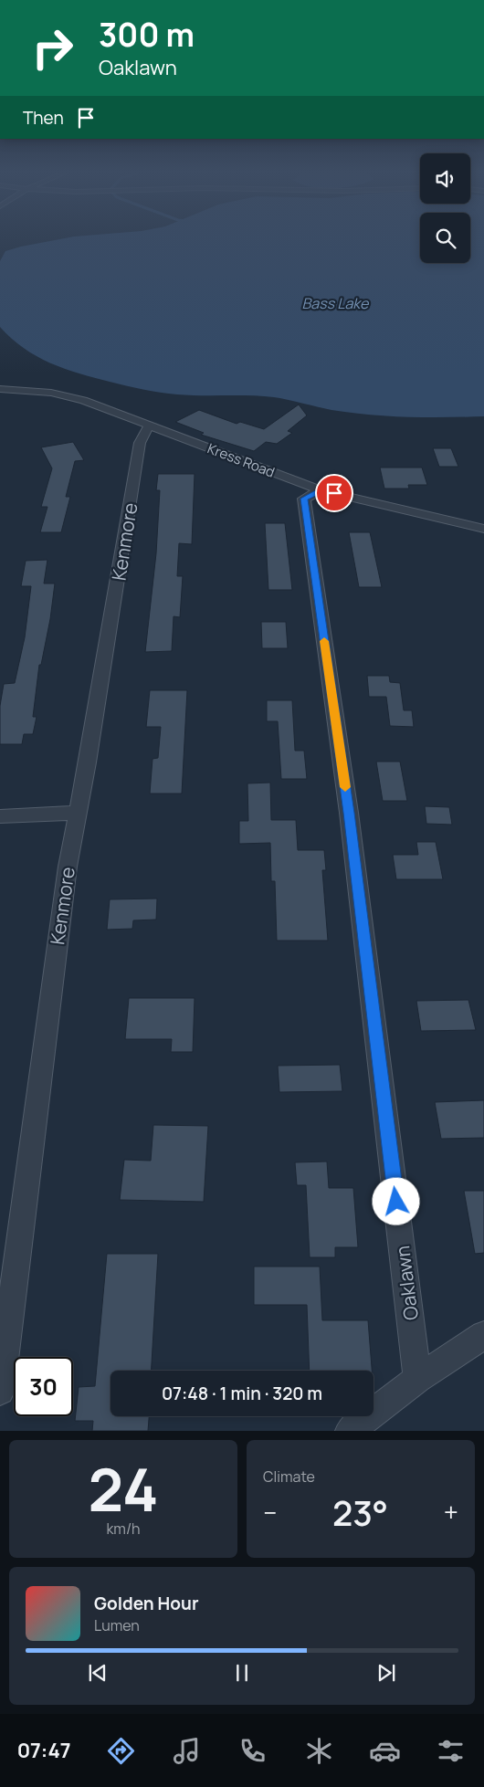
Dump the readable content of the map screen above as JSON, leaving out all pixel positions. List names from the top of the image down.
{
  "streets": {
    "street": ["Kress Road", "Kenmore", "Oaklawn"]
  },
  "crossings": [
    ["Kress Road", "Kenmore"],
    ["Kress Road", "Oaklawn"]
  ],
  "water": ["Bass Lake"],
  "page": {
    "turn": ["300 m", "Oaklawn"],
    "then": "Then",
    "limit": "30",
    "trip": "07:48 · 1 min · 320 m",
    "tile": [
      ["24", "km/h"],
      "Climate"
    ],
    "heat": ["−", "23°", "+"],
    "song": ["Golden Hour", "Lumen"],
    "tabs": "07:47"
  }
}
